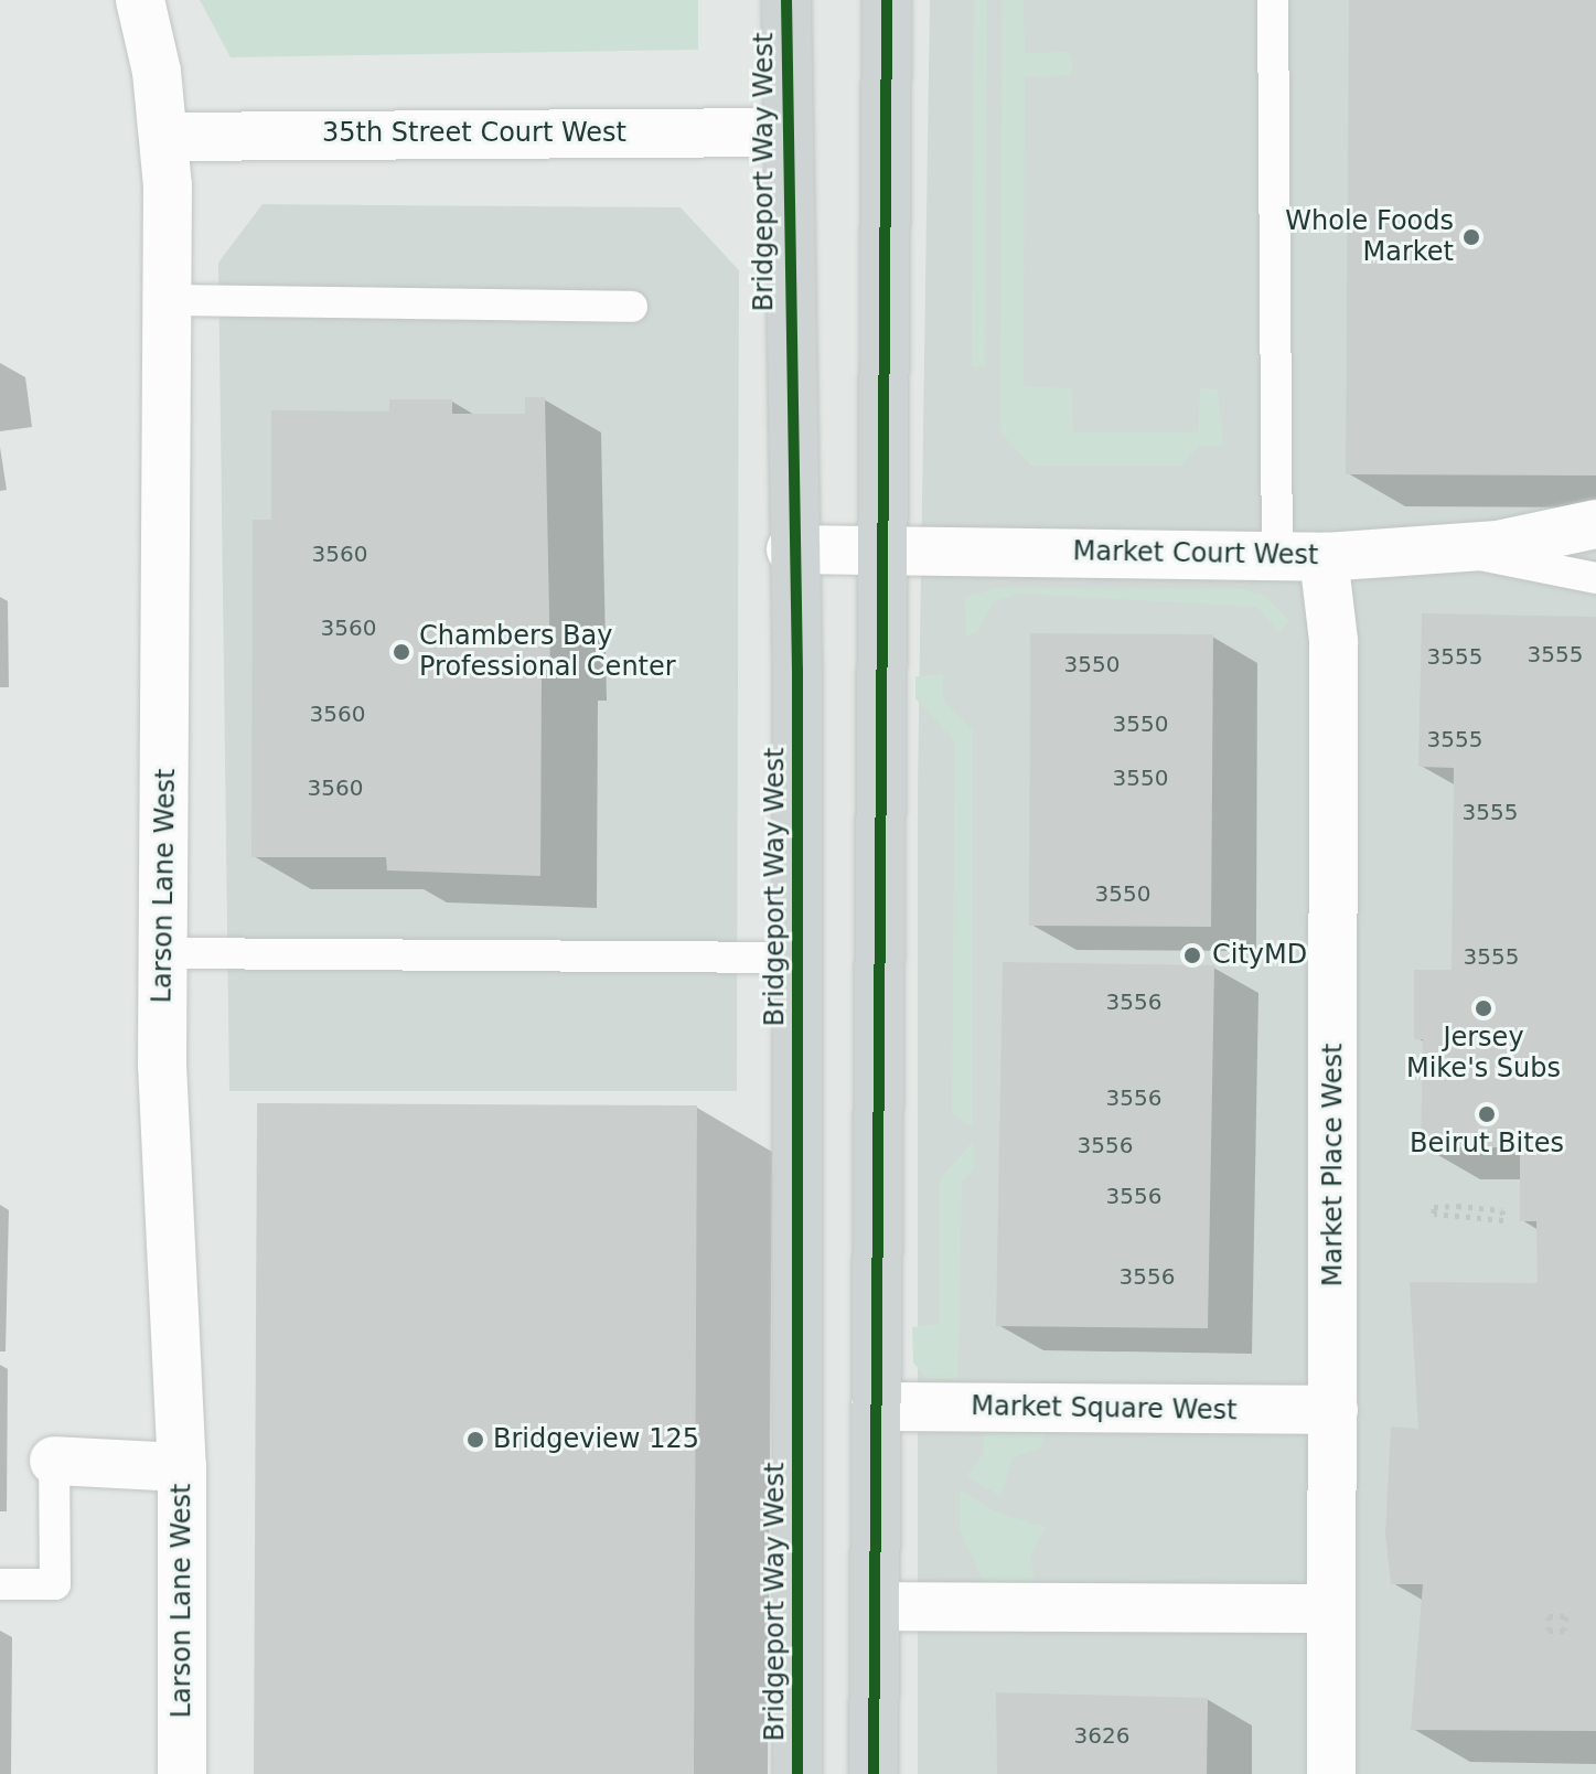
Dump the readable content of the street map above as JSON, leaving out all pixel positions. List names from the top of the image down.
{
  "streets": {
    "main road": ["Bridgeport Way West"],
    "street": [
      "35th Street Court West",
      "Market Court West",
      "Larson Lane West",
      "Market Place West",
      "Market Square West"
    ]
  },
  "crossings": [
    ["35th Street Court West", "Bridgeport Way West"],
    ["35th Street Court West", "Larson Lane West"],
    ["Bridgeport Way West", "Market Court West"],
    ["Market Court West", "Market Place West"],
    ["Market Place West", "Market Square West"]
  ],
  "places": [
    "Whole Foods Market",
    "Chambers Bay Professional Center",
    "CityMD",
    "Jersey Mike's Subs",
    "Beirut Bites",
    "Bridgeview 125"
  ],
  "house_numbers": [
    "3560",
    "3560",
    "3555",
    "3555",
    "3550",
    "3560",
    "3550",
    "3555",
    "3550",
    "3560",
    "3555",
    "3550",
    "3555",
    "3556",
    "3556",
    "3556",
    "3556",
    "3556",
    "3626"
  ]
}
